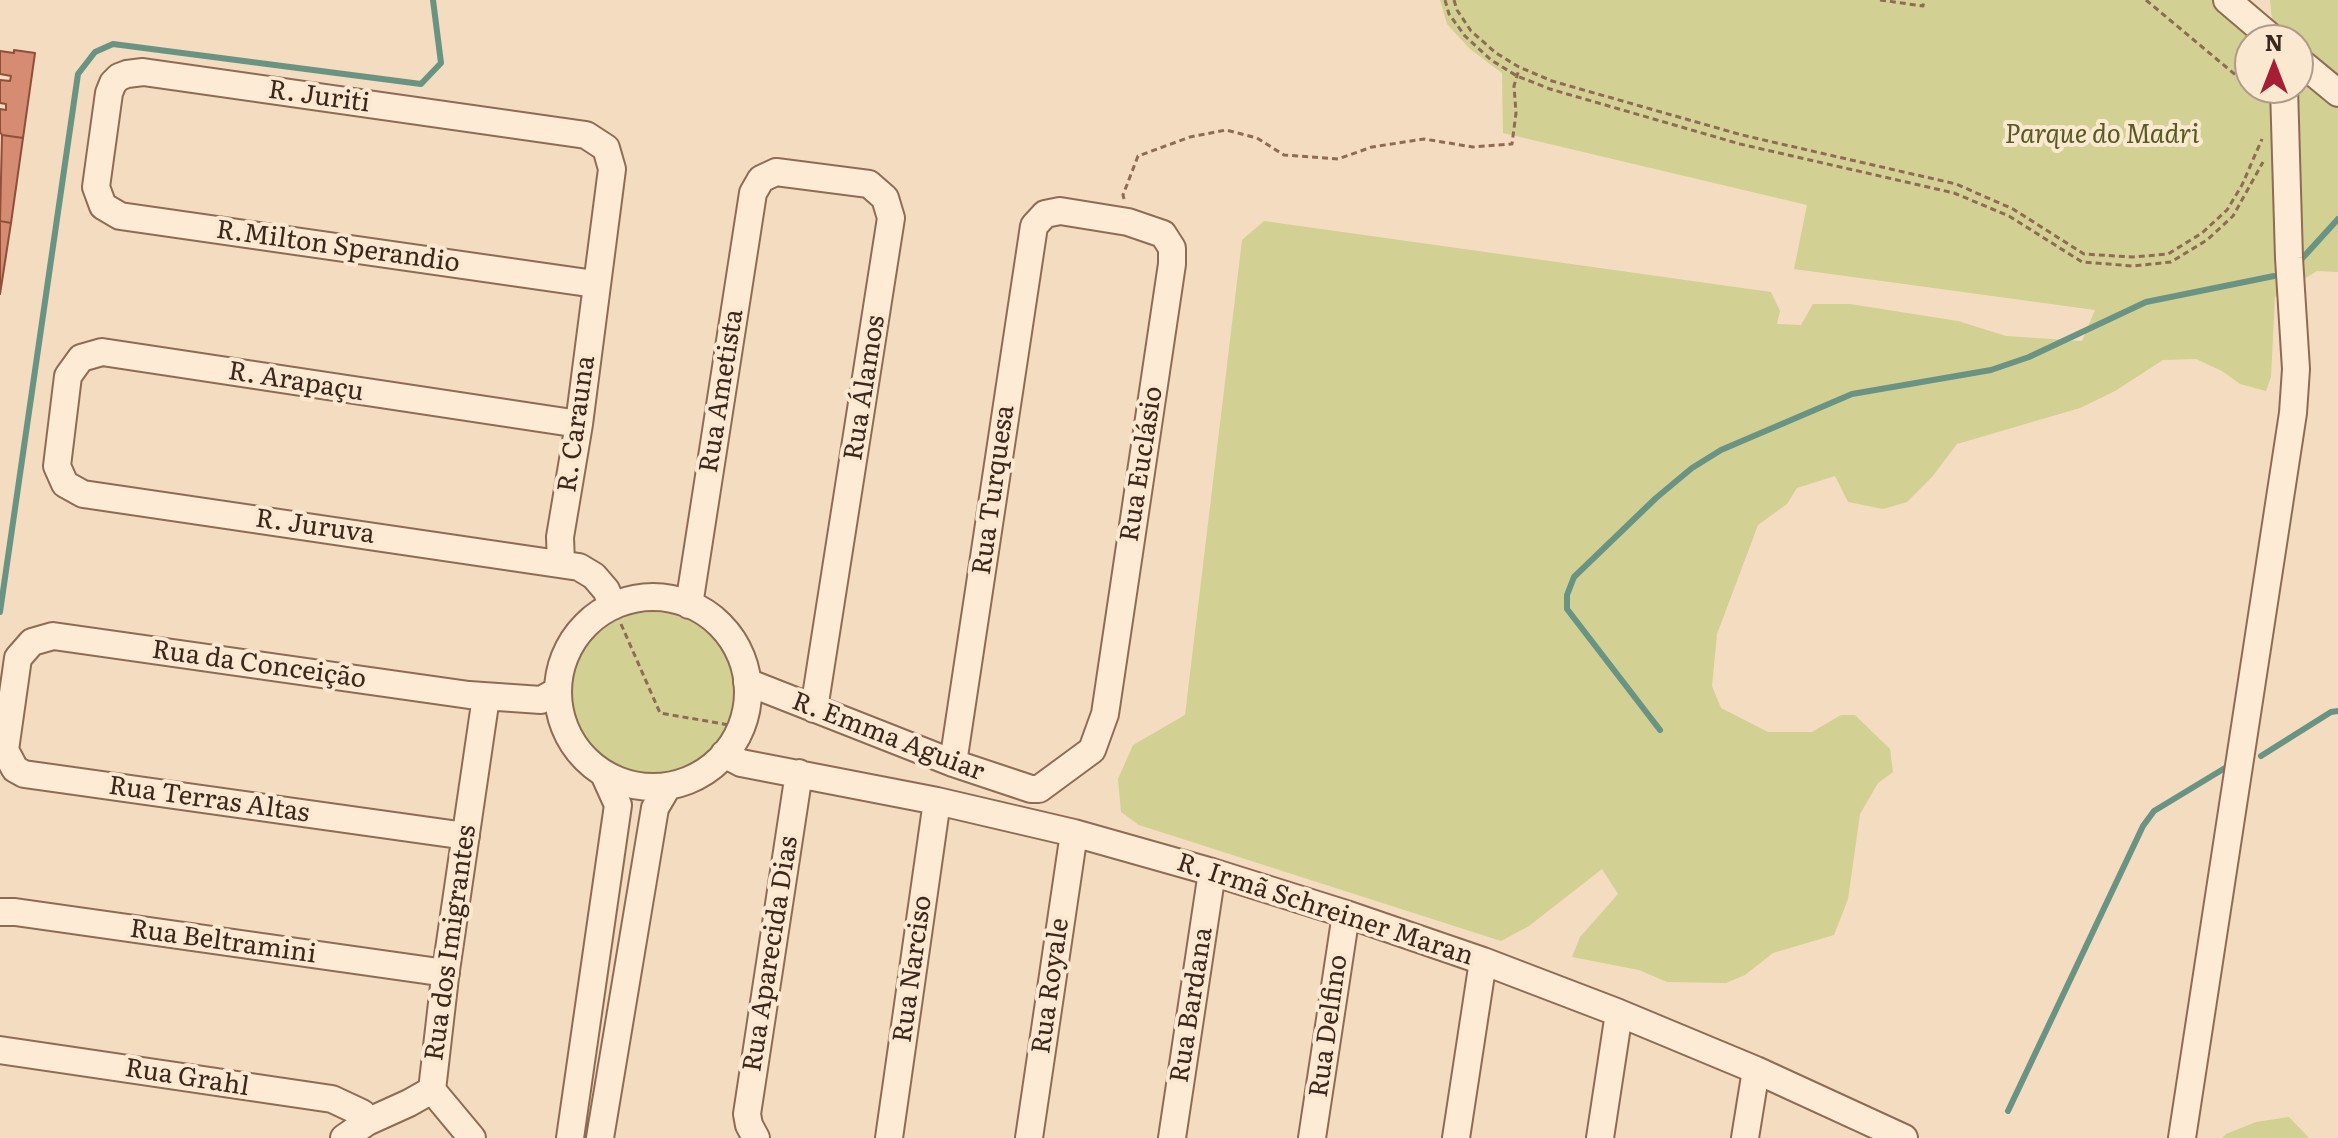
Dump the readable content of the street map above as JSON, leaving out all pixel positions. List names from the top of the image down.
{
  "streets": {
    "street": [
      "R. Juriti",
      "R.Milton Sperandio",
      "R. Arapaçu",
      "Rua Álamos",
      "Rua Ametista",
      "R. Carauna",
      "Rua Euclásio",
      "Rua Turquesa",
      "R. Juruva",
      "Rua da Conceição",
      "R. Emma Aguiar",
      "Rua Terras Altas",
      "R. Irmã Schreiner Maran",
      "Rua Beltramini",
      "Rua dos Imigrantes",
      "Rua Aparecida Dias",
      "Rua Narciso",
      "Rua Royale",
      "Rua Bardana",
      "Rua Delfino",
      "Rua Grahl"
    ]
  },
  "crossings": [
    ["R. Juriti", "R.Milton Sperandio"],
    ["R. Juriti", "R. Carauna"],
    ["R.Milton Sperandio", "R. Carauna"],
    ["R. Arapaçu", "R. Carauna"],
    ["R. Arapaçu", "R. Juruva"],
    ["Rua Álamos", "Rua Ametista"],
    ["Rua Álamos", "R. Emma Aguiar"],
    ["R. Carauna", "R. Juruva"],
    ["Rua Euclásio", "Rua Turquesa"],
    ["Rua Euclásio", "R. Emma Aguiar"],
    ["Rua Turquesa", "R. Emma Aguiar"],
    ["Rua da Conceição", "Rua Terras Altas"],
    ["Rua da Conceição", "Rua dos Imigrantes"],
    ["Rua Terras Altas", "Rua dos Imigrantes"],
    ["R. Irmã Schreiner Maran", "Rua Aparecida Dias"],
    ["R. Irmã Schreiner Maran", "Rua Narciso"],
    ["R. Irmã Schreiner Maran", "Rua Royale"],
    ["R. Irmã Schreiner Maran", "Rua Bardana"],
    ["R. Irmã Schreiner Maran", "Rua Delfino"],
    ["Rua Beltramini", "Rua dos Imigrantes"],
    ["Rua dos Imigrantes", "Rua Grahl"]
  ],
  "parks": ["Parque do Madri"],
  "north": "top"
}
